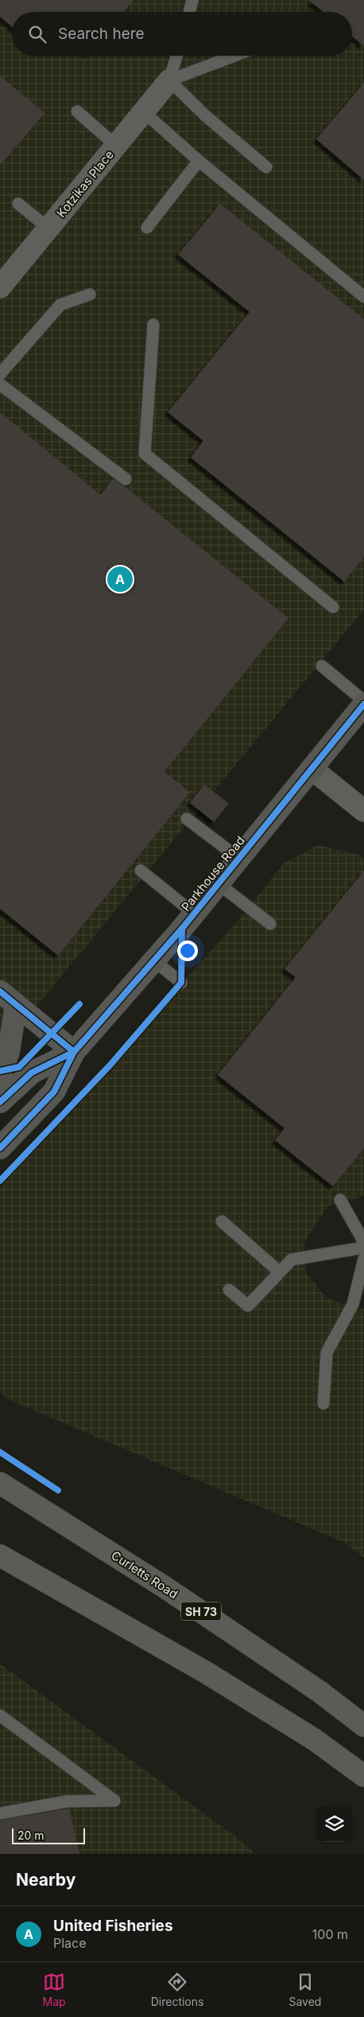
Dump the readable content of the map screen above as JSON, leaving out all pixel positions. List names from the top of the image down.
{
  "streets": {
    "highway": ["Curletts Road", "SH 73"],
    "street": ["Kotzikas Place", "Parkhouse Road"]
  },
  "scale_bar": "20 m",
  "page": {
    "search": "Search here",
    "pins": "A",
    "scale": "20 m",
    "heading": "Nearby",
    "list": [
      {
        "mark": "A",
        "name": "United Fisheries",
        "note": "Place",
        "value": "100 m"
      }
    ],
    "nav": ["Map", "Directions", "Saved"]
  }
}
